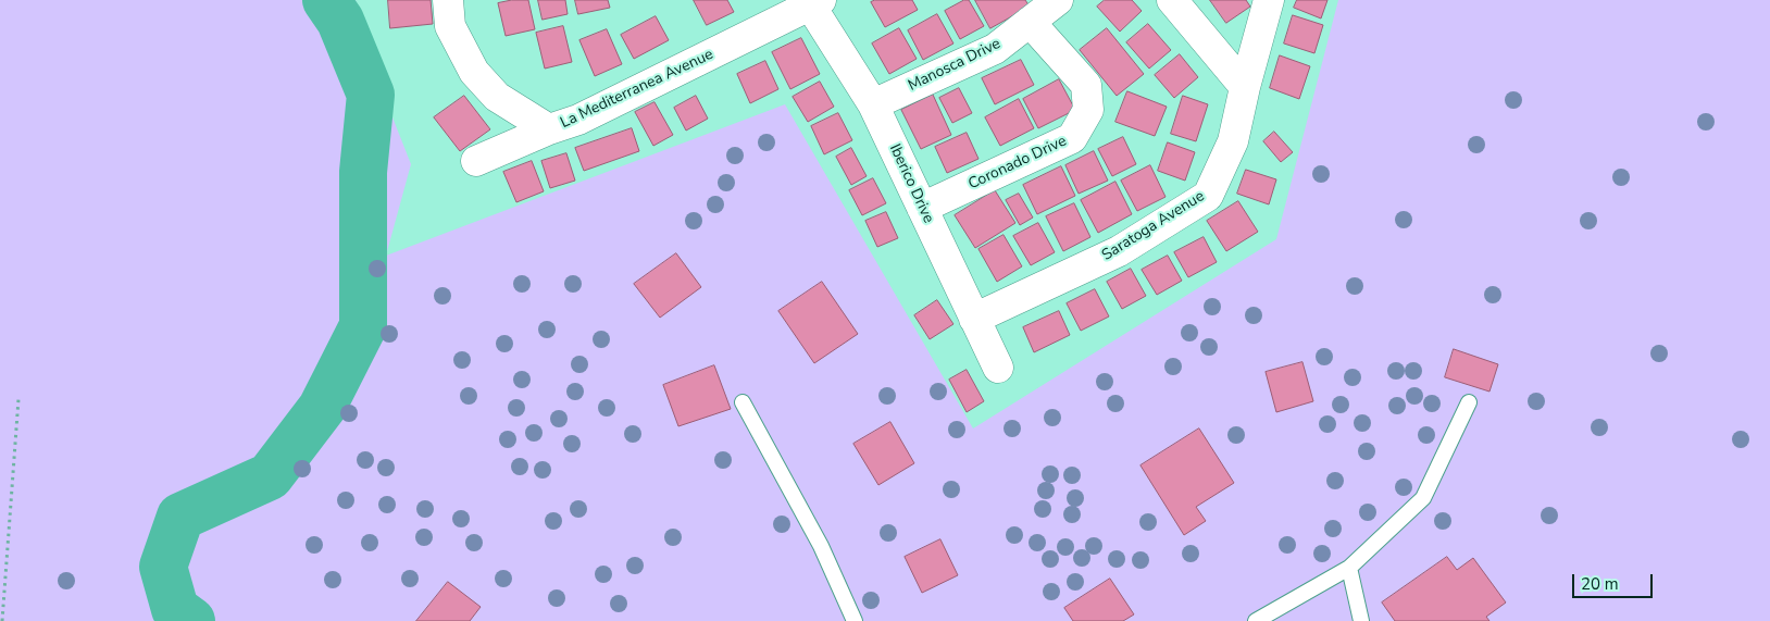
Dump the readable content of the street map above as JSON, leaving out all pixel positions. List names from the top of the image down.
{
  "streets": {
    "street": [
      "Manosca Drive",
      "La Mediterranea Avenue",
      "Coronado Drive",
      "Iberico Drive",
      "Saratoga Avenue"
    ]
  },
  "crossings": [
    ["Manosca Drive", "Coronado Drive"],
    ["Manosca Drive", "Iberico Drive"],
    ["La Mediterranea Avenue", "Iberico Drive"],
    ["Coronado Drive", "Iberico Drive"],
    ["Iberico Drive", "Saratoga Avenue"]
  ],
  "scale_bar": "20 m"
}
